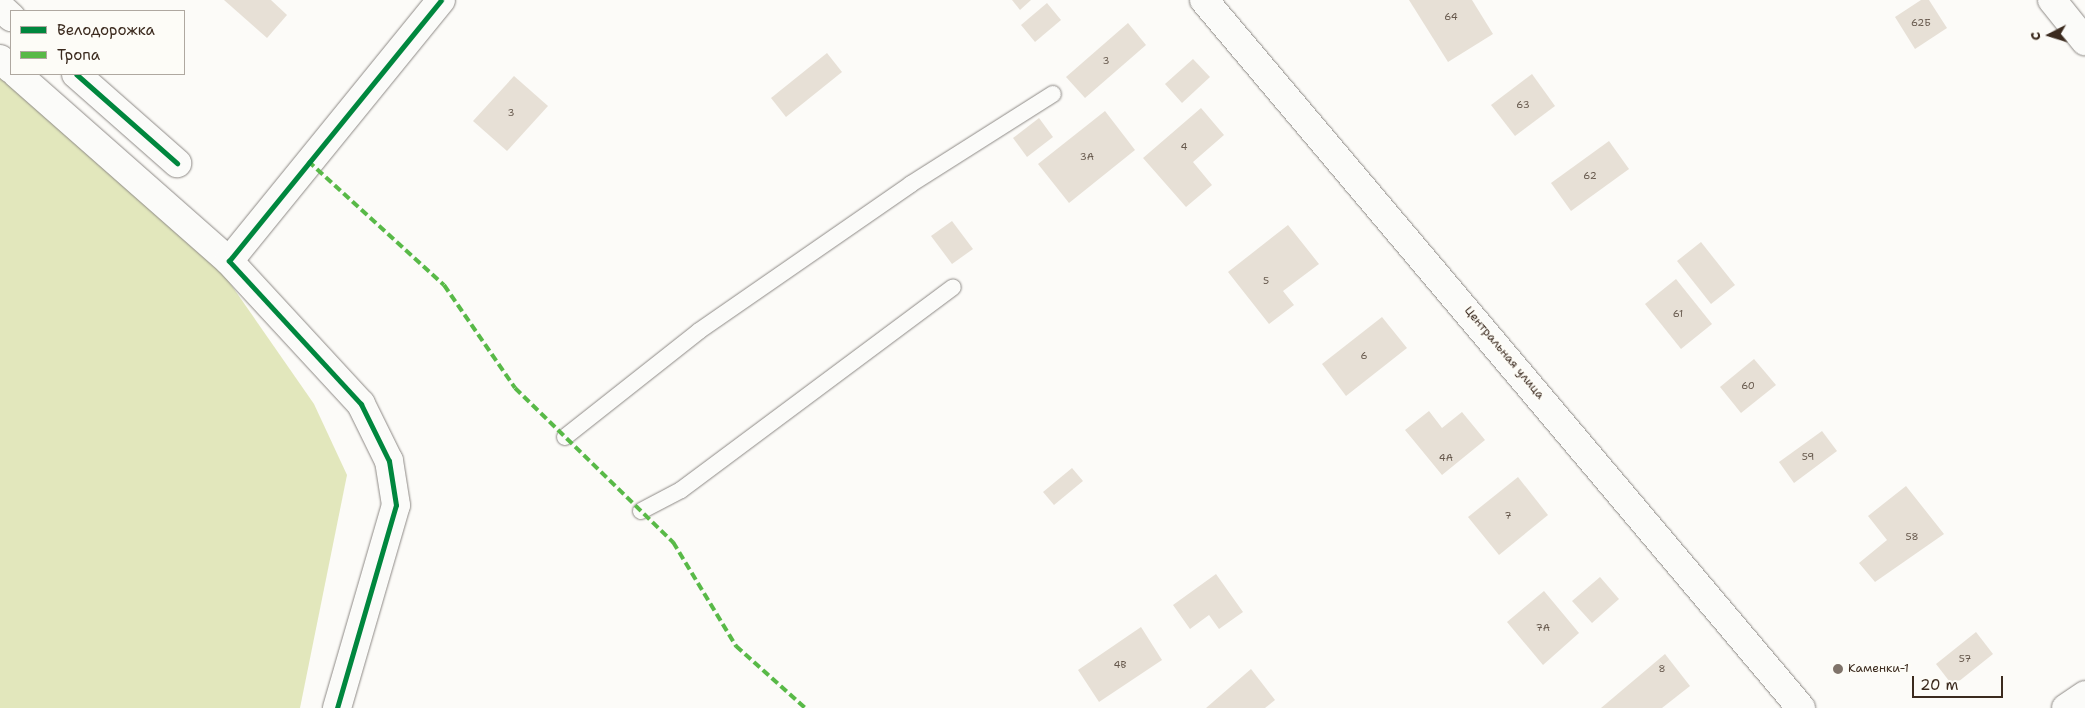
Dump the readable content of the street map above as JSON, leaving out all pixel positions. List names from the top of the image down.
{
  "streets": {
    "street": ["Центральная улица"]
  },
  "places": ["Каменки-1"],
  "house_numbers": [
    "64",
    "62Б",
    "3",
    "63",
    "3",
    "4",
    "3А",
    "62",
    "5",
    "61",
    "6",
    "60",
    "59",
    "4А",
    "7",
    "58",
    "7А",
    "57",
    "4В",
    "8"
  ],
  "legend": ["Велодорожка", "Тропа"],
  "scale_bar": "20 m",
  "north": "left"
}
